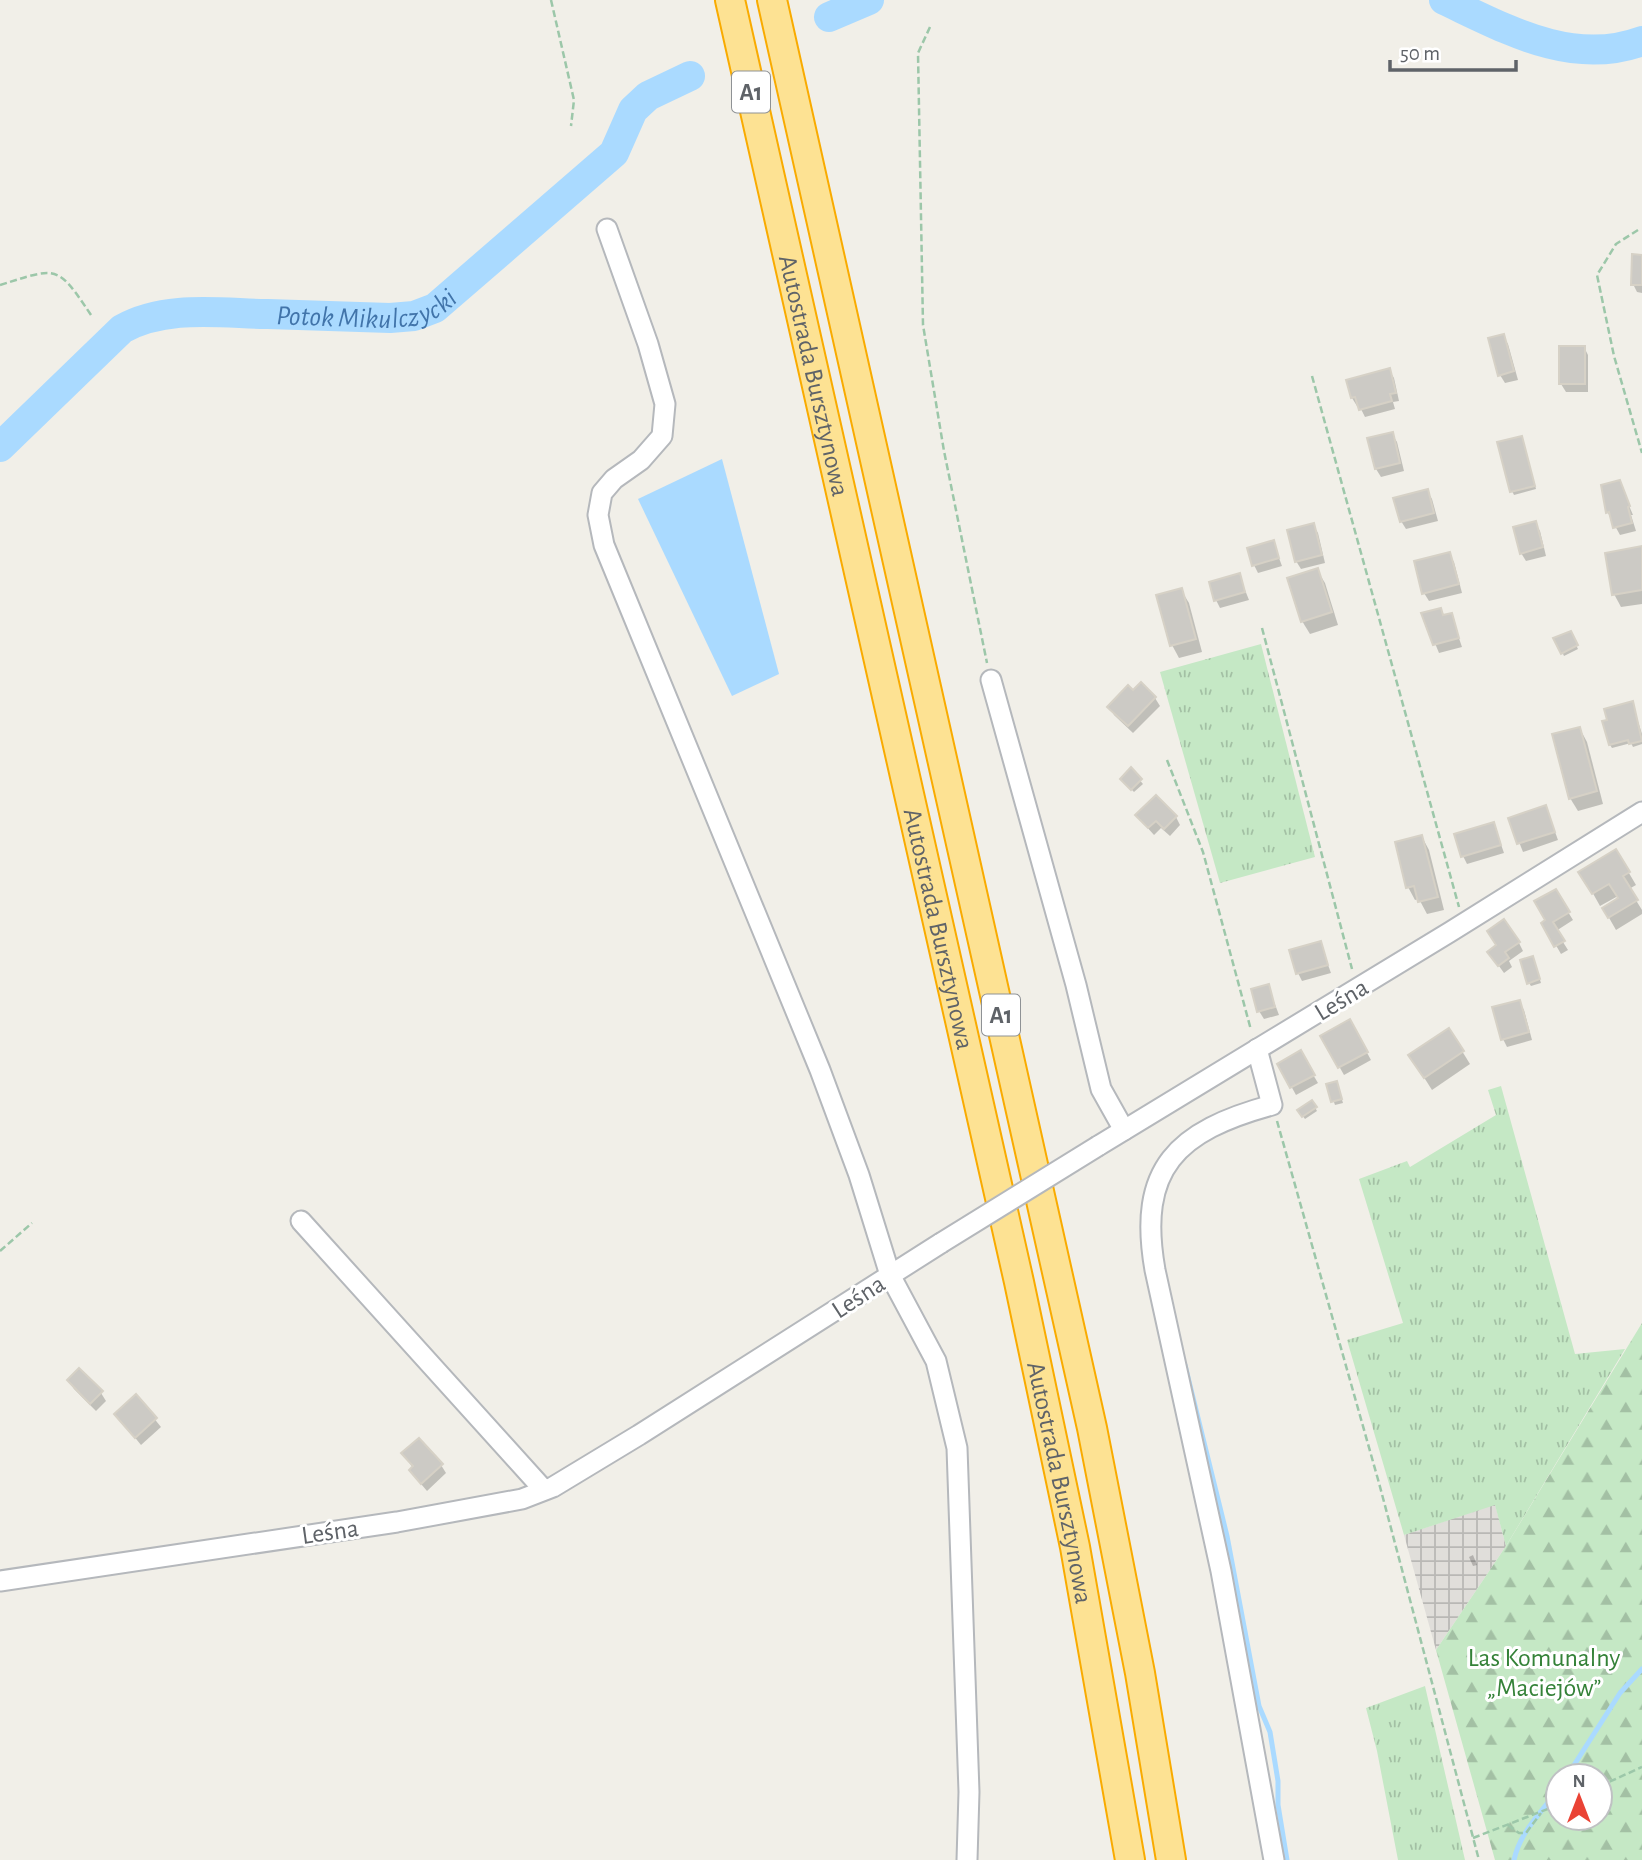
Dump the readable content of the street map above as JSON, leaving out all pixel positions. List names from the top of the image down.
{
  "streets": {
    "highway": ["A1", "Autostrada Bursztynowa"],
    "street": ["Leśna"]
  },
  "water": ["Potok Mikulczycki"],
  "parks": ["Las Komunalny „Maciejów”"],
  "scale_bar": "50 m",
  "north": "top"
}
